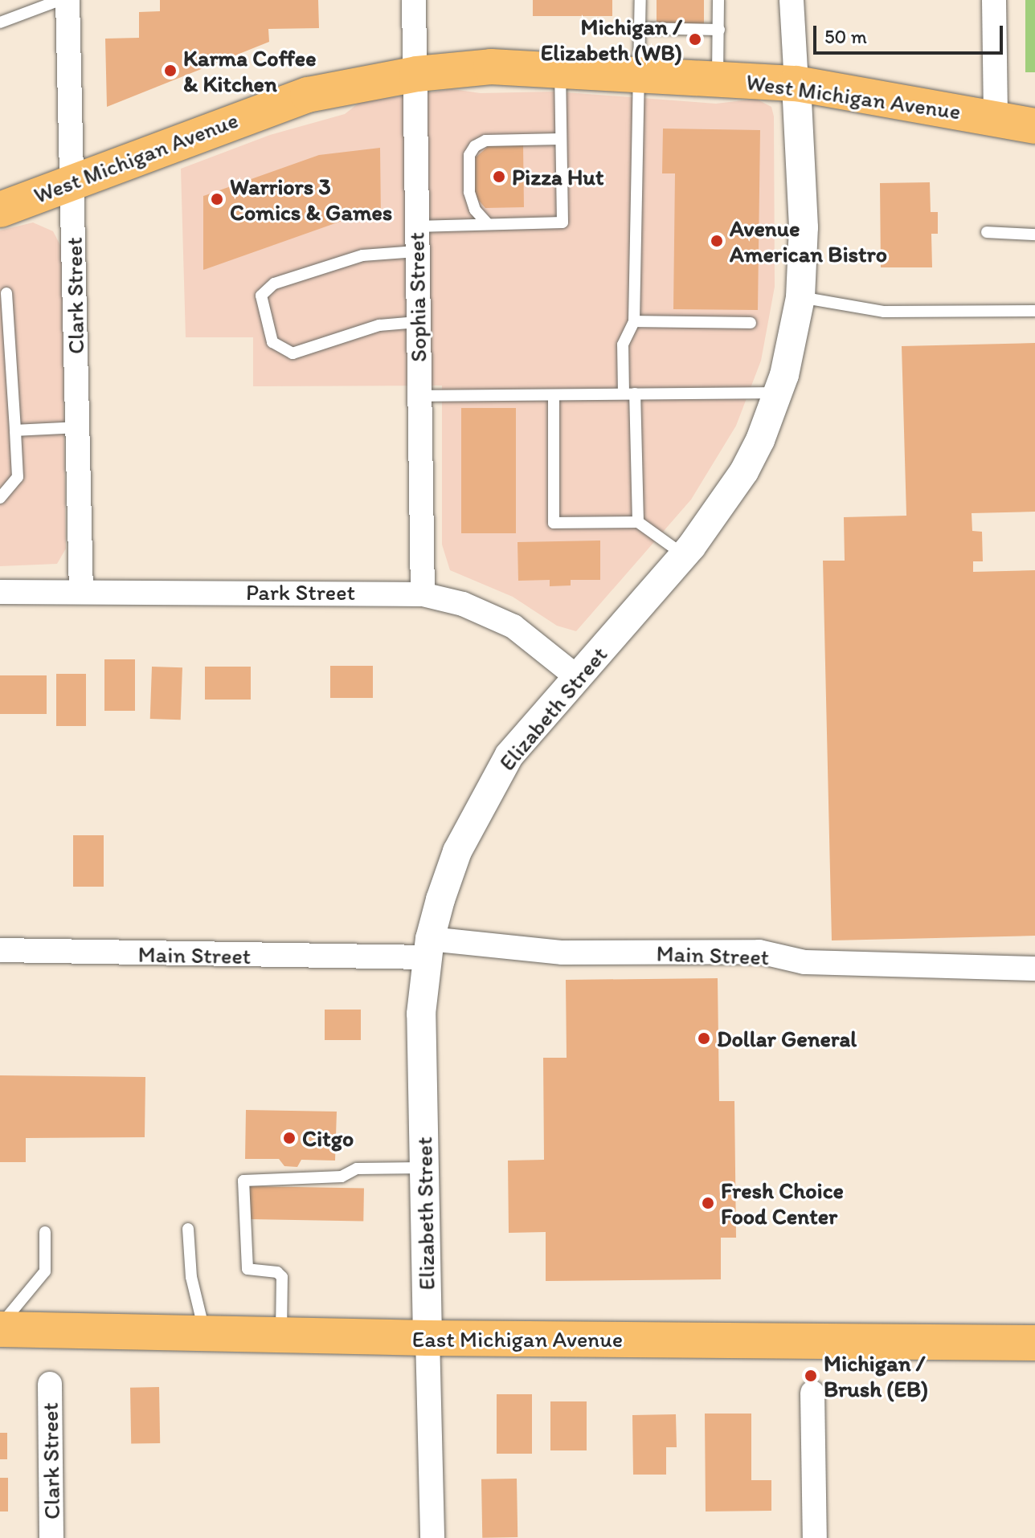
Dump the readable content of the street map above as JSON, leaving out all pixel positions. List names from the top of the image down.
{
  "streets": {
    "main road": ["West Michigan Avenue", "East Michigan Avenue"],
    "street": [
      "Clark Street",
      "Sophia Street",
      "Park Street",
      "Elizabeth Street",
      "Main Street"
    ]
  },
  "crossings": [
    ["West Michigan Avenue", "Clark Street"],
    ["West Michigan Avenue", "Sophia Street"],
    ["West Michigan Avenue", "Elizabeth Street"],
    ["Clark Street", "Park Street"],
    ["Sophia Street", "Park Street"],
    ["Park Street", "Elizabeth Street"],
    ["Elizabeth Street", "Main Street"],
    ["Elizabeth Street", "East Michigan Avenue"]
  ],
  "places": [
    "Michigan / Elizabeth (WB)",
    "Karma Coffee & Kitchen",
    "Pizza Hut",
    "Warriors 3 Comics & Games",
    "Avenue American Bistro",
    "Dollar General",
    "Citgo",
    "Fresh Choice Food Center",
    "Michigan / Brush (EB)"
  ],
  "scale_bar": "50 m"
}
